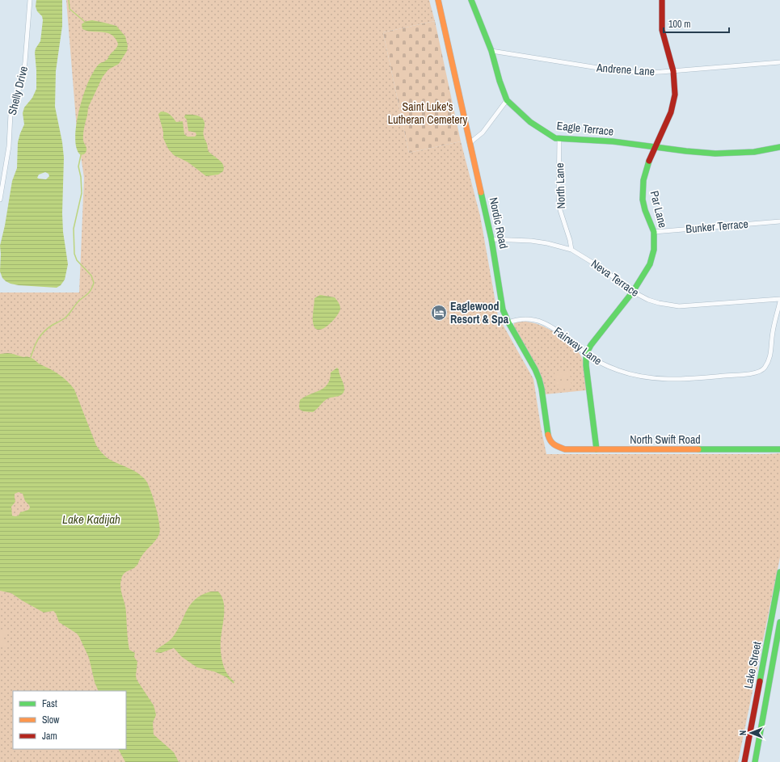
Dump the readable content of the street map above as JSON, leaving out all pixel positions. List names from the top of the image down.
{
  "streets": {
    "street": [
      "Andrene Lane",
      "Shelly Drive",
      "Eagle Terrace",
      "North Lane",
      "Par Lane",
      "Nordic Road",
      "Bunker Terrace",
      "Neva Terrace",
      "Fairway Lane",
      "North Swift Road",
      "Lake Street"
    ]
  },
  "crossings": [
    ["Andrene Lane", "Eagle Terrace"],
    ["Andrene Lane", "Par Lane"],
    ["Eagle Terrace", "North Lane"],
    ["Eagle Terrace", "Par Lane"],
    ["North Lane", "Neva Terrace"],
    ["Par Lane", "Bunker Terrace"],
    ["Par Lane", "Neva Terrace"],
    ["Par Lane", "Fairway Lane"],
    ["Nordic Road", "Neva Terrace"],
    ["Nordic Road", "Fairway Lane"],
    ["Nordic Road", "North Swift Road"],
    ["Neva Terrace", "Fairway Lane"]
  ],
  "water": ["Lake Kadijah"],
  "parks": ["Saint Luke's Lutheran Cemetery"],
  "places": {
    "hotel": ["Eaglewood Resort & Spa"]
  },
  "legend": ["Fast", "Slow", "Jam"],
  "scale_bar": "100 m",
  "north": "left"
}
